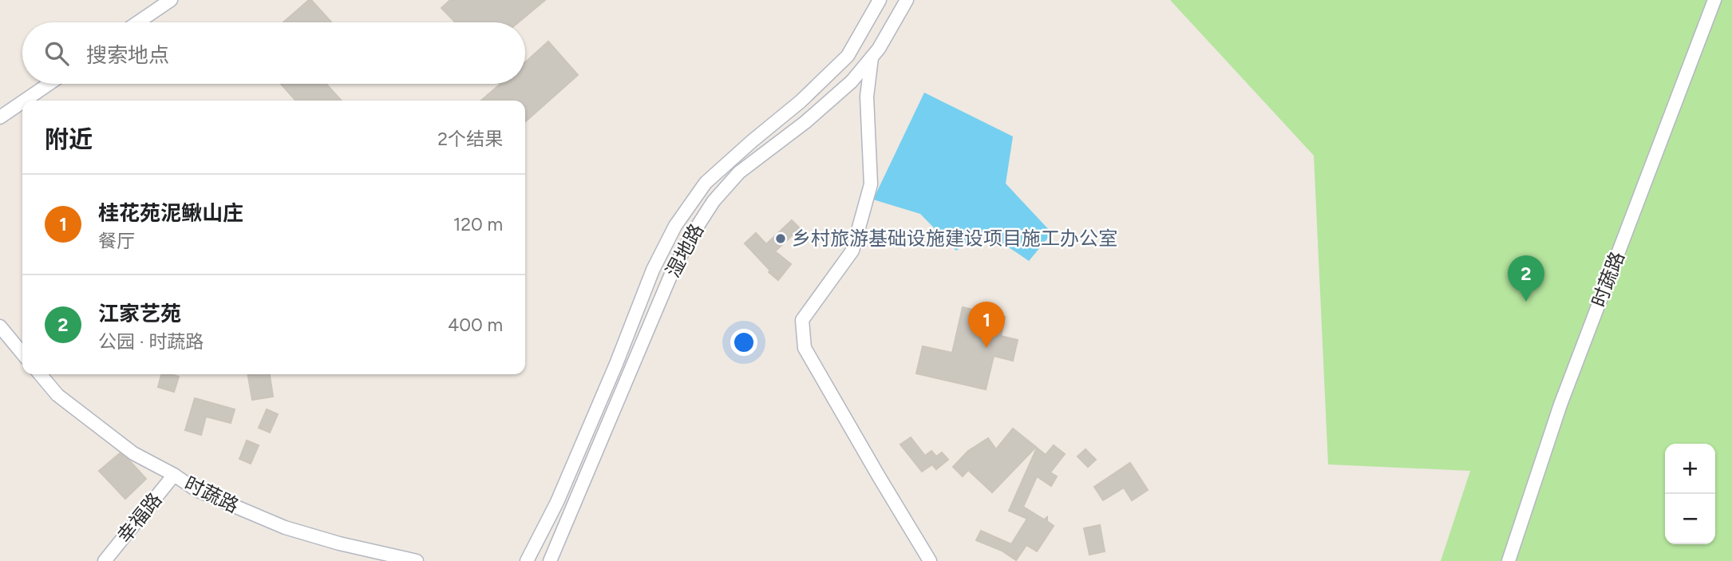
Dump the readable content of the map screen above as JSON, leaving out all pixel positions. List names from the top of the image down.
{
  "streets": {
    "street": ["湿地路", "时蔬路", "幸福路"]
  },
  "crossings": [
    ["时蔬路", "幸福路"]
  ],
  "places": ["乡村旅游基础设施建设项目施工办公室"],
  "page": {
    "search": "搜索地点",
    "heading": ["附近", "2个结果"],
    "list": [
      {
        "mark": "1",
        "name": "桂花苑泥鳅山庄",
        "note": "餐厅",
        "value": "120 m"
      },
      {
        "mark": "2",
        "name": "江家艺苑",
        "note": "公园 · 时蔬路",
        "value": "400 m"
      }
    ],
    "pins": ["2", "1"],
    "map_buttons": ["+", "−"]
  }
}
